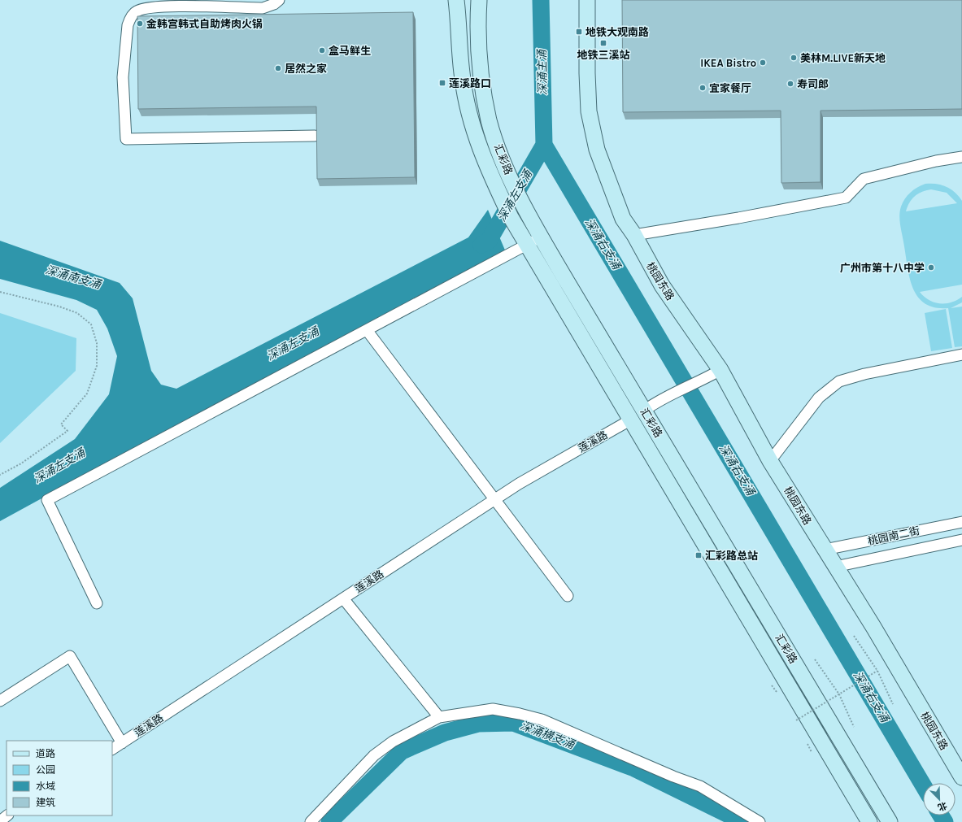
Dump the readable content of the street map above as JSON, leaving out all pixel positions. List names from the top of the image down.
{
  "streets": {
    "street": [
      "汇彩路",
      "桃园东路",
      "莲溪路",
      "桃园南二街"
    ]
  },
  "crossings": [
    ["汇彩路", "莲溪路"],
    ["桃园东路", "桃园南二街"]
  ],
  "water": [
    "深涌主涌",
    "深涌左支涌",
    "深涌右支涌",
    "深涌南支涌",
    "深涌横支涌"
  ],
  "places": {
    "other": [
      "金韩宫韩式自助烤肉火锅",
      "盒马鲜生",
      "美林M.LIVE新天地",
      "IKEA Bistro",
      "居然之家",
      "寿司郎",
      "宜家餐厅",
      "广州市第十八中学"
    ],
    "transit": [
      "地铁大观南路",
      "地铁三溪站",
      "莲溪路口",
      "汇彩路总站"
    ]
  },
  "legend": [
    "道路",
    "公园",
    "水域",
    "建筑"
  ],
  "north": "bottom right"
}
